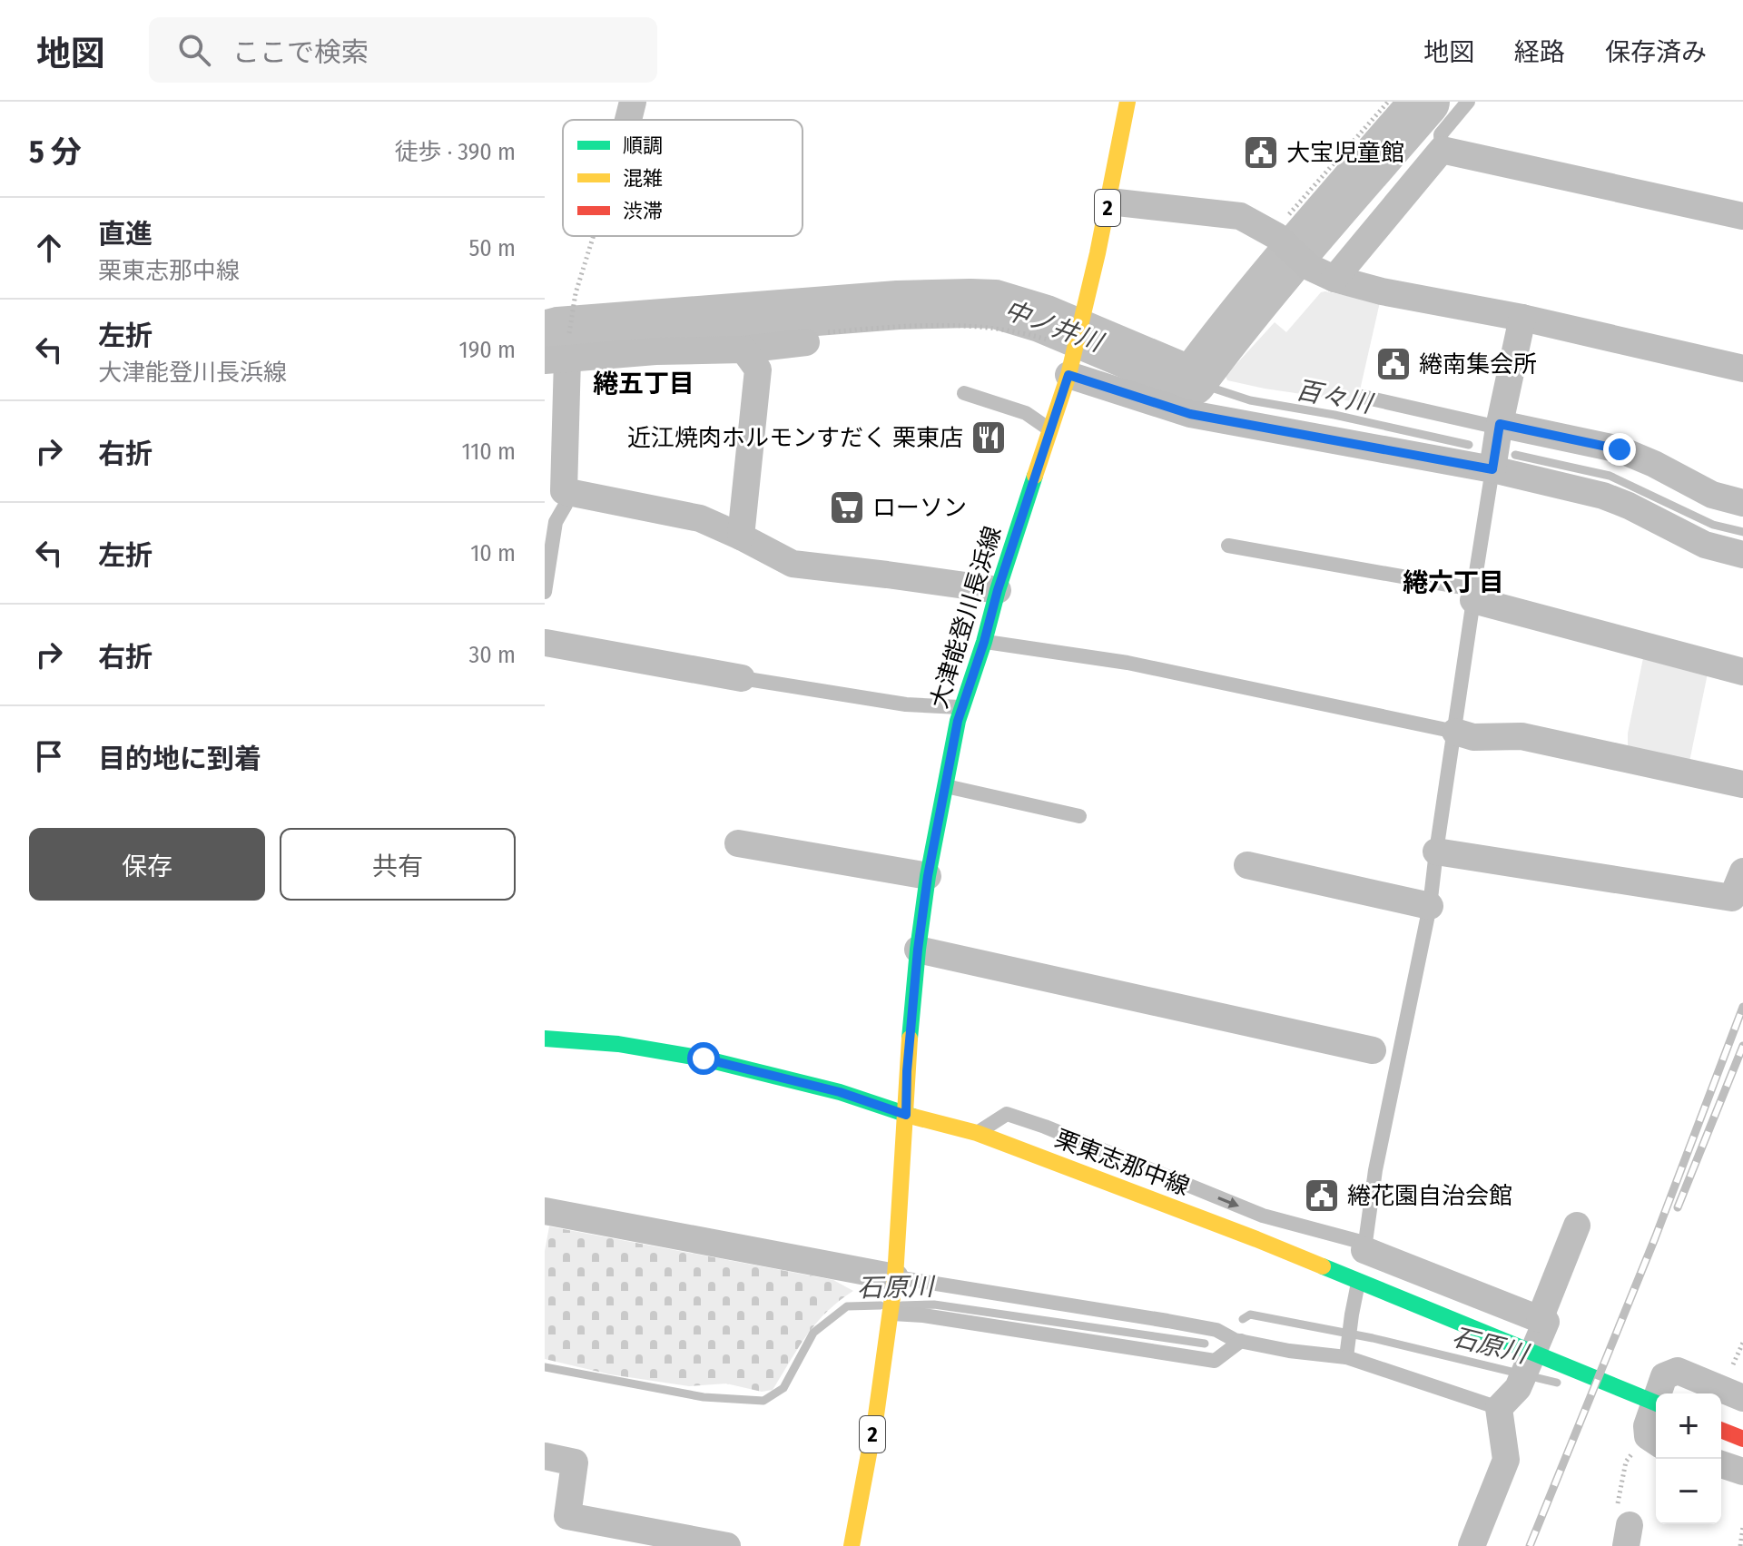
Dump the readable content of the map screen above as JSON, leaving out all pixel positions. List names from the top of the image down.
{
  "streets": {
    "main road": ["2", "大津能登川長浜線", "栗東志那中線"]
  },
  "crossings": [
    ["大津能登川長浜線", "栗東志那中線"]
  ],
  "districts": ["綣五丁目", "綣六丁目"],
  "water": ["中ノ井川", "百々川", "石原川"],
  "places": {
    "public building": ["大宝児童館", "綣南集会所", "綣花園自治会館"],
    "restaurant": ["近江焼肉ホルモンすだく 栗東店"],
    "supermarket": ["ローソン"]
  },
  "legend": ["順調", "混雑", "渋滞"],
  "page": {
    "header": "地図",
    "search": "ここで検索",
    "nav": ["地図", "経路", "保存済み"],
    "heading": ["5 分", "徒歩 · 390 m"],
    "list": [
      ["直進", "栗東志那中線", "50 m"],
      ["左折", "大津能登川長浜線", "190 m"],
      ["右折", "110 m"],
      ["左折", "10 m"],
      ["右折", "30 m"],
      "目的地に到着"
    ],
    "buttons": ["保存", "共有"],
    "map_buttons": ["+", "−"]
  }
}
